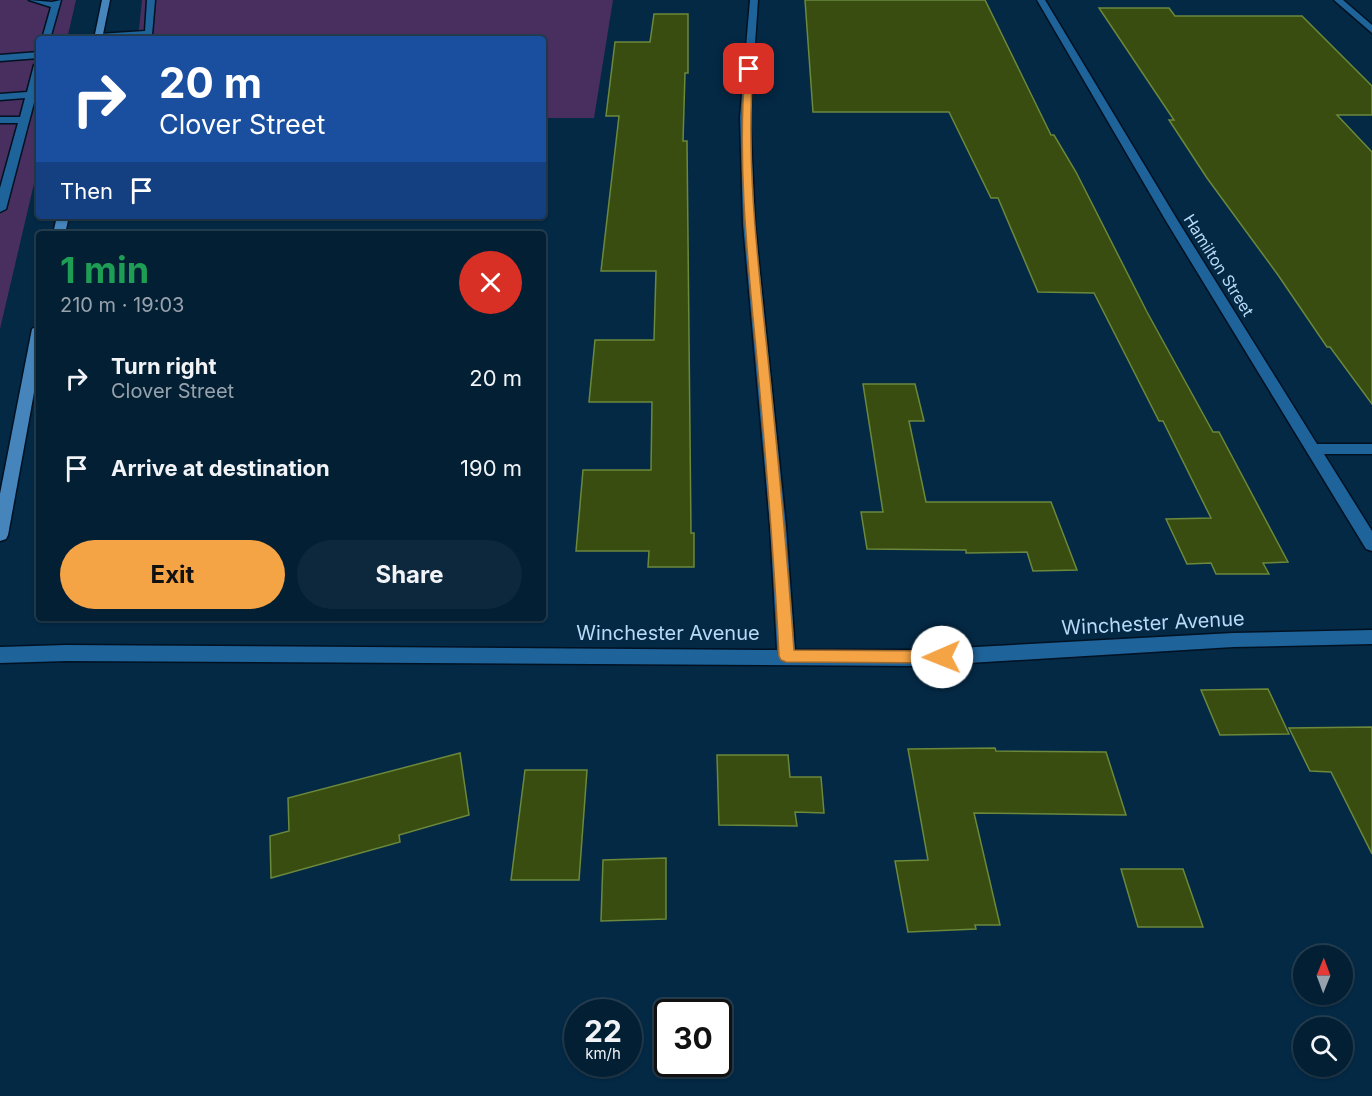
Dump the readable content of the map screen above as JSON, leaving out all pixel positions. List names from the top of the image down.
{
  "streets": {
    "street": ["Hamilton Street", "Winchester Avenue"]
  },
  "north": "top",
  "page": {
    "turn": ["20 m", "Clover Street"],
    "then": "Then",
    "heading": ["1 min", "210 m · 19:03"],
    "list": [
      {
        "name": "Turn right",
        "note": "Clover Street",
        "value": "20 m"
      },
      {
        "name": "Arrive at destination",
        "value": "190 m"
      }
    ],
    "buttons": ["Exit", "Share"],
    "speed": "22 km/h",
    "limit": "30"
  }
}
